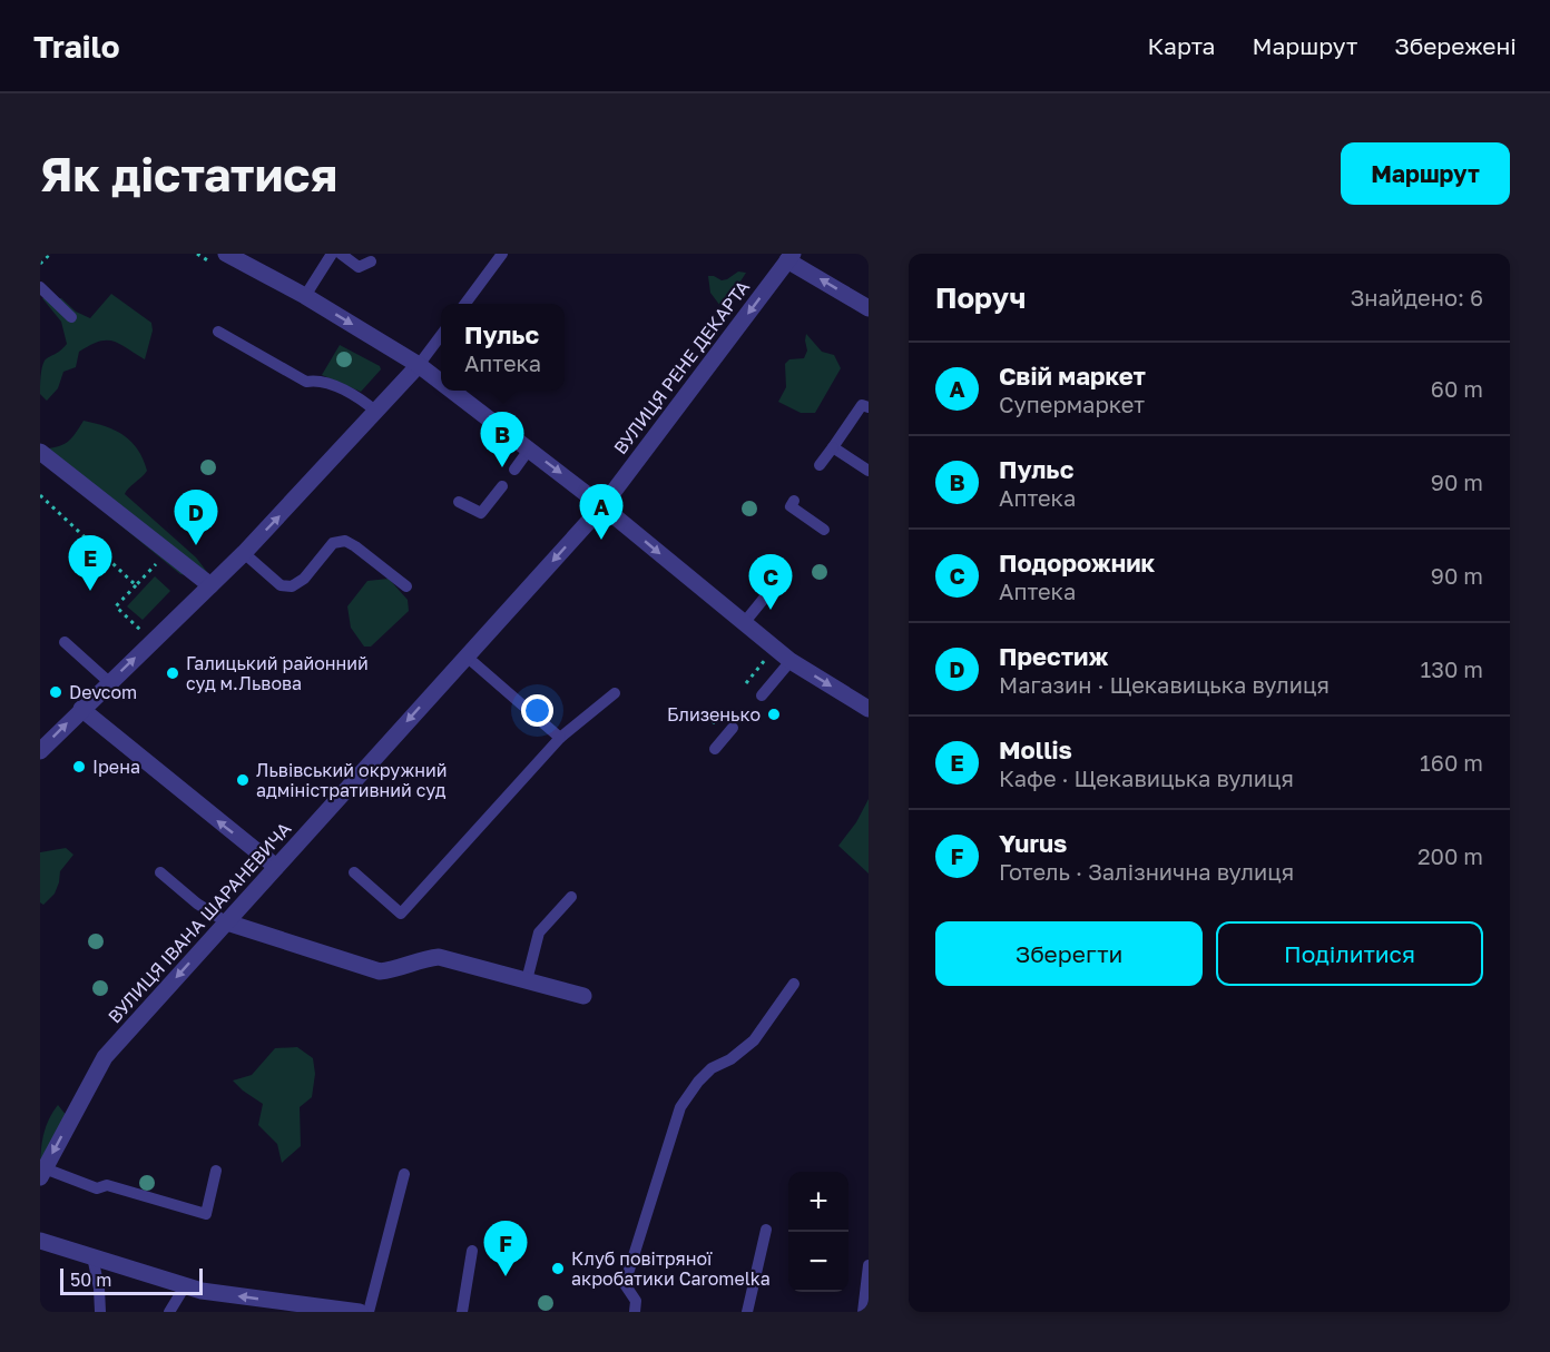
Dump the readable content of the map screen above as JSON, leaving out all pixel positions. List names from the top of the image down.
{
  "streets": {
    "street": ["ВУЛИЦЯ РЕНЕ ДЕКАРТА", "ВУЛИЦЯ ІВАНА ШАРАНЕВИЧА"]
  },
  "crossings": [
    ["ВУЛИЦЯ РЕНЕ ДЕКАРТА", "ВУЛИЦЯ ІВАНА ШАРАНЕВИЧА"]
  ],
  "one_way": ["ВУЛИЦЯ РЕНЕ ДЕКАРТА", "ВУЛИЦЯ ІВАНА ШАРАНЕВИЧА"],
  "places": [
    "Галицький районний суд м.Львова",
    "Devcom",
    "Близенько",
    "Ірена",
    "Львівський окружний адміністративний суд",
    "Клуб повітряної акробатики Caromelka"
  ],
  "scale_bar": "50 m",
  "page": {
    "header": "Trailo",
    "nav": ["Карта", "Маршрут", "Збережені"],
    "buttons": [
      "Маршрут",
      ["Зберегти", "Поділитися"]
    ],
    "title": "Як дістатися",
    "heading": ["Поруч", "Знайдено: 6"],
    "popup": ["Пульс", "Аптека"],
    "list": [
      {
        "mark": "A",
        "name": "Свій маркет",
        "note": "Супермаркет",
        "value": "60 m"
      },
      {
        "mark": "B",
        "name": "Пульс",
        "note": "Аптека",
        "value": "90 m"
      },
      {
        "mark": "C",
        "name": "Подорожник",
        "note": "Аптека",
        "value": "90 m"
      },
      {
        "mark": "D",
        "name": "Престиж",
        "note": "Магазин · Щекавицька вулиця",
        "value": "130 m"
      },
      {
        "mark": "E",
        "name": "Mollis",
        "note": "Кафе · Щекавицька вулиця",
        "value": "160 m"
      },
      {
        "mark": "F",
        "name": "Yurus",
        "note": "Готель · Залізнична вулиця",
        "value": "200 m"
      }
    ],
    "pins": [
      "B",
      "A",
      "D",
      "E",
      "C",
      "F"
    ],
    "map_buttons": ["+", "−"],
    "scale": "50 m"
  }
}
